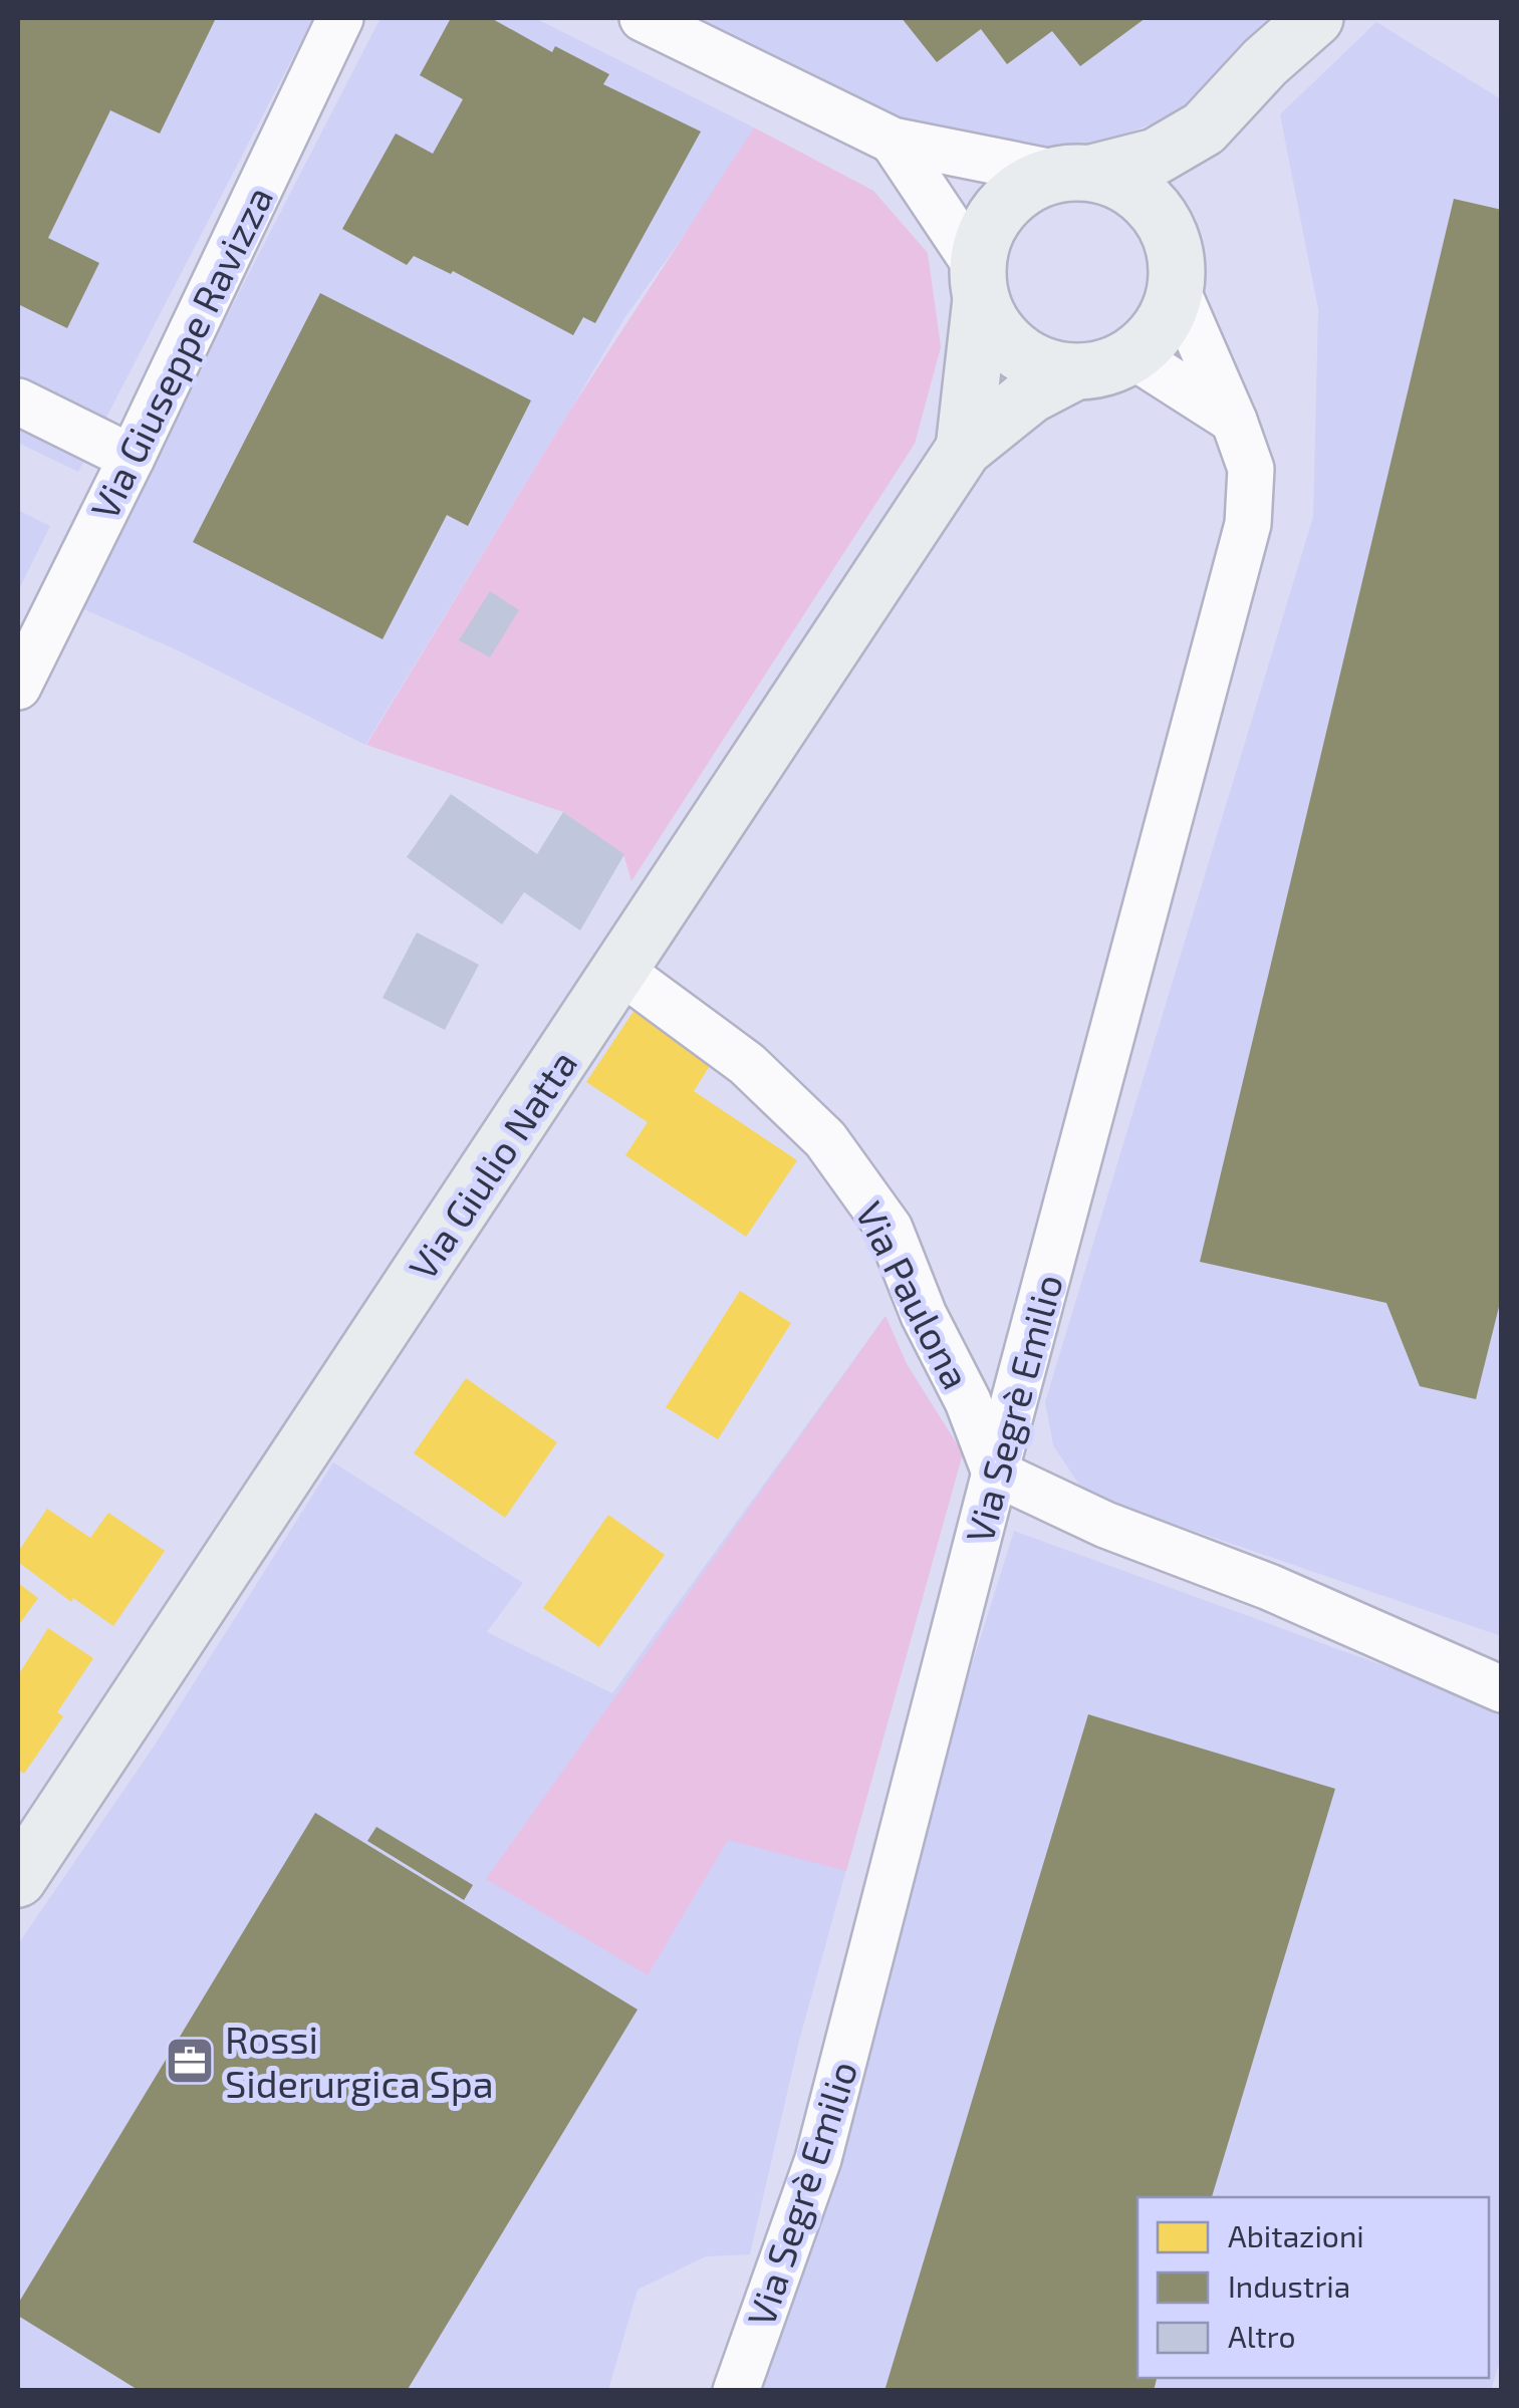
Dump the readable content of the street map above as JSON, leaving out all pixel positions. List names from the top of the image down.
{
  "streets": {
    "street": [
      "Via Giuseppe Ravizza",
      "Via Giulio Natta",
      "Via Paulona",
      "Via Segrè Emilio"
    ]
  },
  "crossings": [
    ["Via Giulio Natta", "Via Paulona"],
    ["Via Giulio Natta", "Via Segrè Emilio"],
    ["Via Paulona", "Via Segrè Emilio"]
  ],
  "places": {
    "office": ["Rossi Siderurgica Spa"]
  },
  "legend": ["Abitazioni", "Industria", "Altro"]
}
